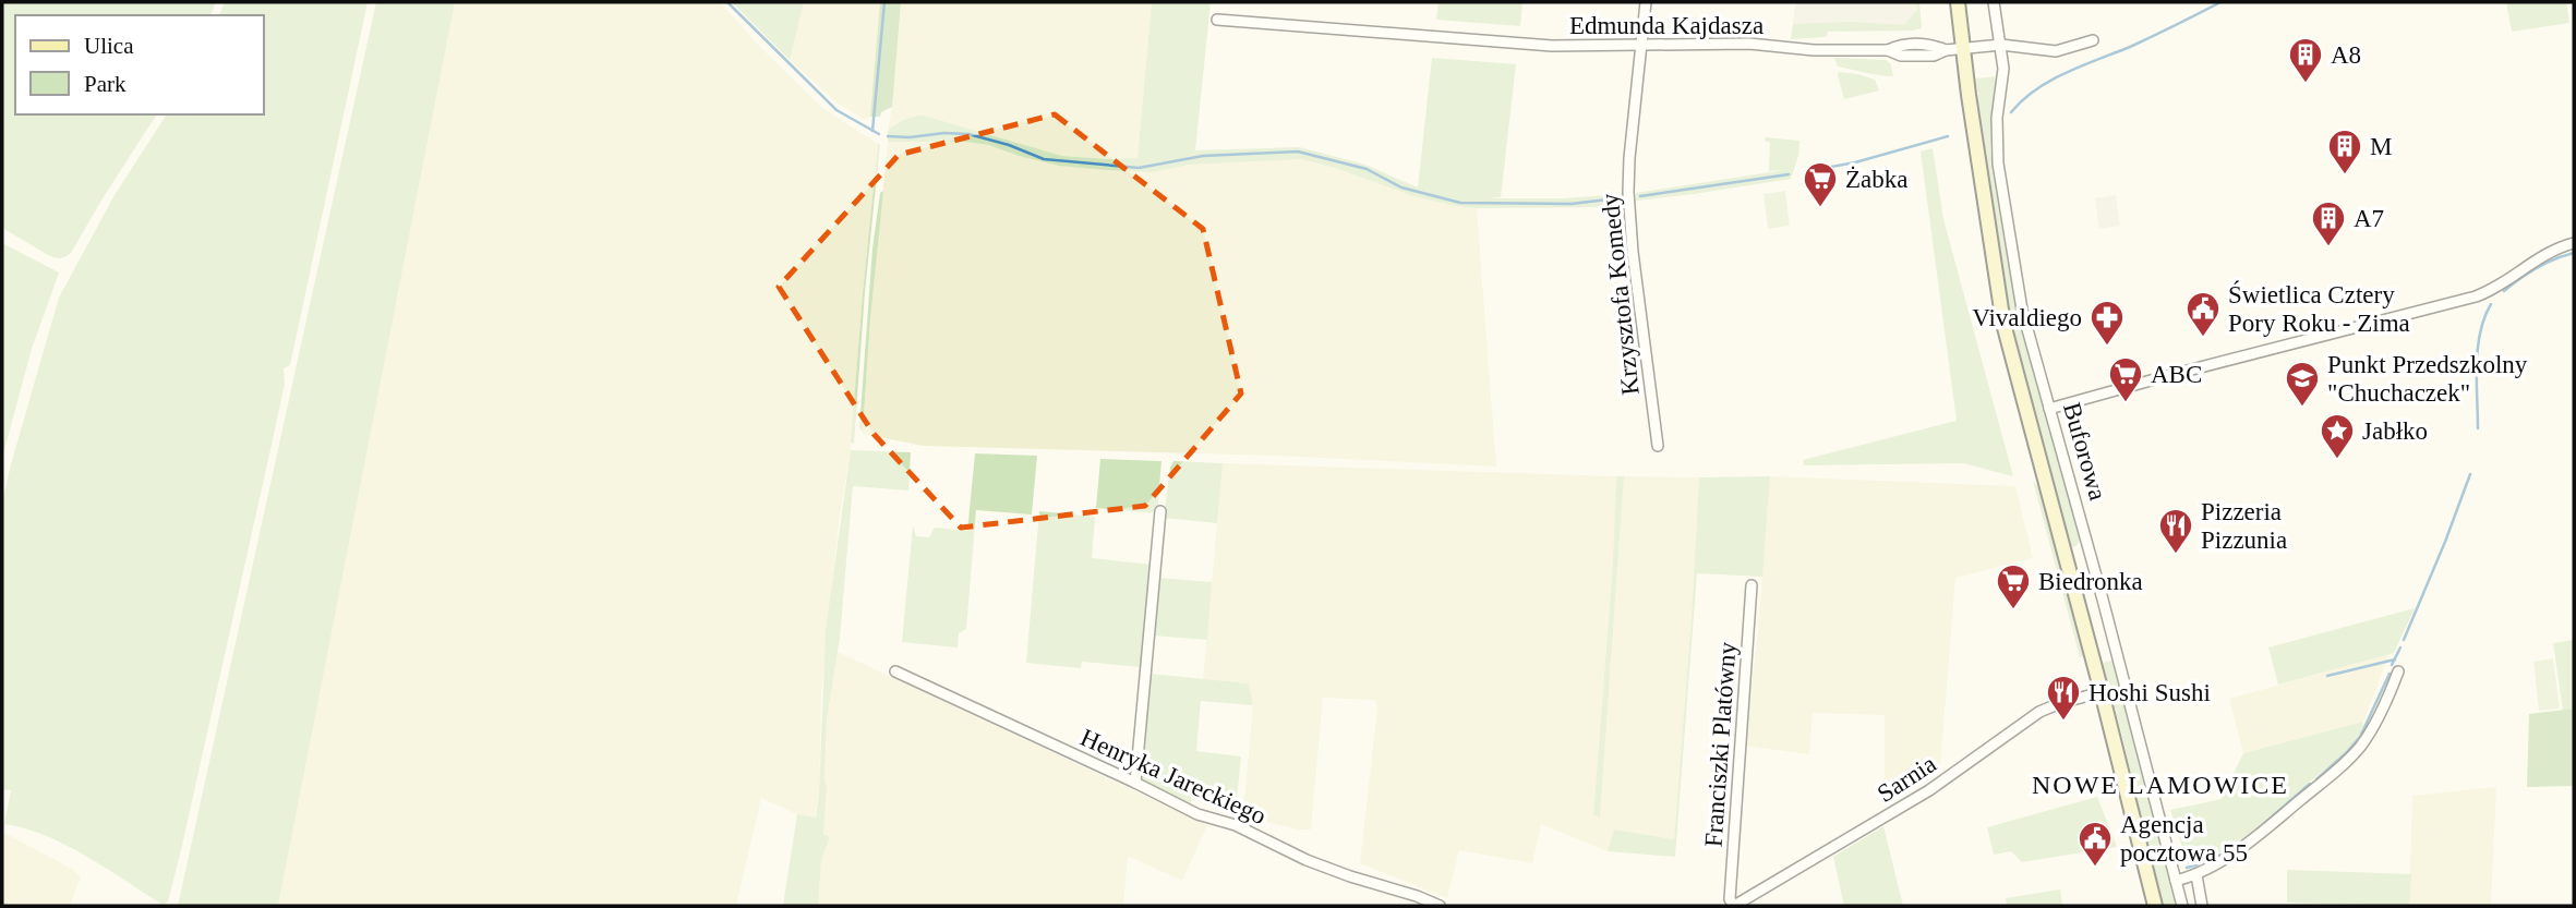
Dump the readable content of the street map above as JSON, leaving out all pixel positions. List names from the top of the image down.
{
  "streets": {
    "main road": ["Buforowa"],
    "street": [
      "Edmunda Kajdasza",
      "Krzysztofa Komedy",
      "Franciszki Platówny",
      "Henryka Jareckiego",
      "Sarnia"
    ]
  },
  "crossings": [
    ["Edmunda Kajdasza", "Krzysztofa Komedy"],
    ["Edmunda Kajdasza", "Buforowa"],
    ["Buforowa", "Sarnia"],
    ["Franciszki Platówny", "Sarnia"]
  ],
  "districts": ["NOWE LAMOWICE"],
  "places": {
    "building": ["A8", "M", "A7"],
    "supermarket": ["Żabka", "ABC", "Biedronka"],
    "public building": ["Świetlica Cztery Pory Roku - Zima", "Agencja pocztowa 55"],
    "pharmacy": ["Vivaldiego"],
    "school or university": ["Punkt Przedszkolny \"Chuchaczek\""],
    "place": ["Jabłko"],
    "restaurant": ["Pizzeria Pizzunia", "Hoshi Sushi"]
  },
  "legend": ["Ulica", "Park"]
}
